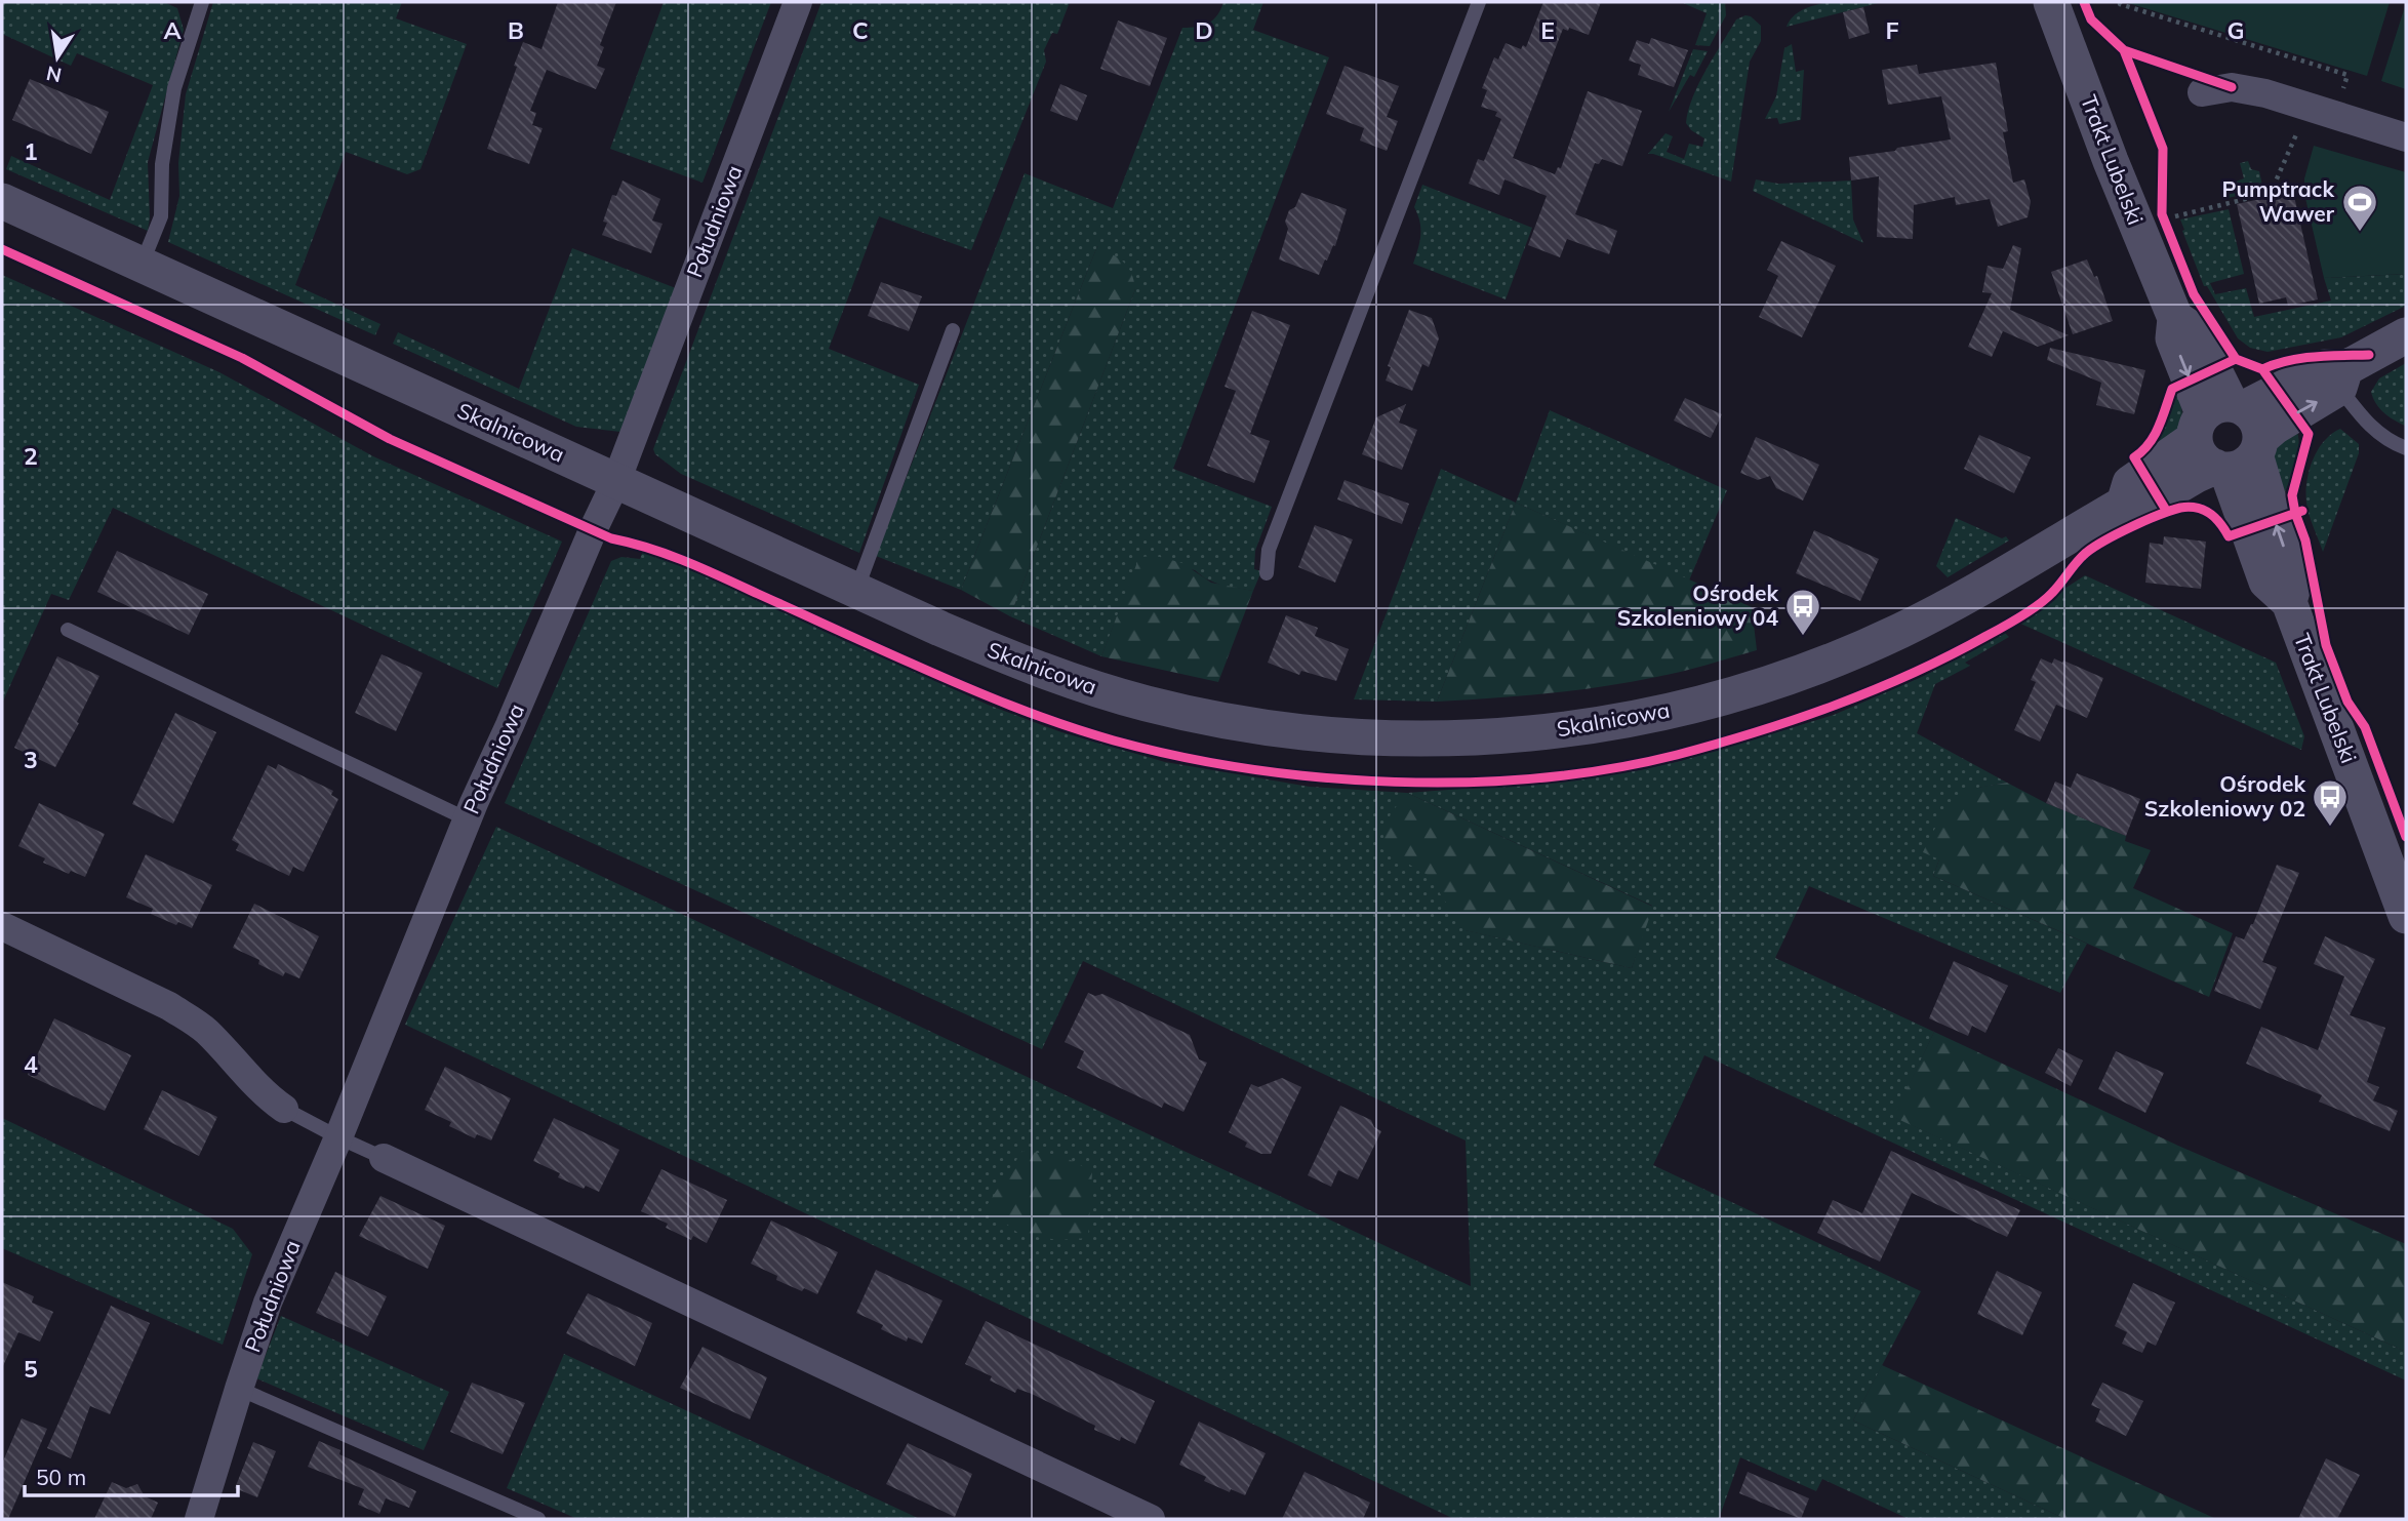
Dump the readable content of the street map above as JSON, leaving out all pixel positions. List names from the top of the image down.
{
  "streets": {
    "street": ["Trakt Lubelski", "Południowa", "Skalnicowa"]
  },
  "crossings": [
    ["Trakt Lubelski", "Skalnicowa"],
    ["Południowa", "Skalnicowa"]
  ],
  "places": {
    "sports": ["Pumptrack Wawer"],
    "bus stop": ["Ośrodek Szkoleniowy 04", "Ośrodek Szkoleniowy 02"]
  },
  "scale_bar": "50 m",
  "north": "bottom",
  "grid": {
    "columns": [
      "A",
      "B",
      "C",
      "D",
      "E",
      "F",
      "G"
    ],
    "rows": [
      "1",
      "2",
      "3",
      "4",
      "5"
    ]
  }
}
